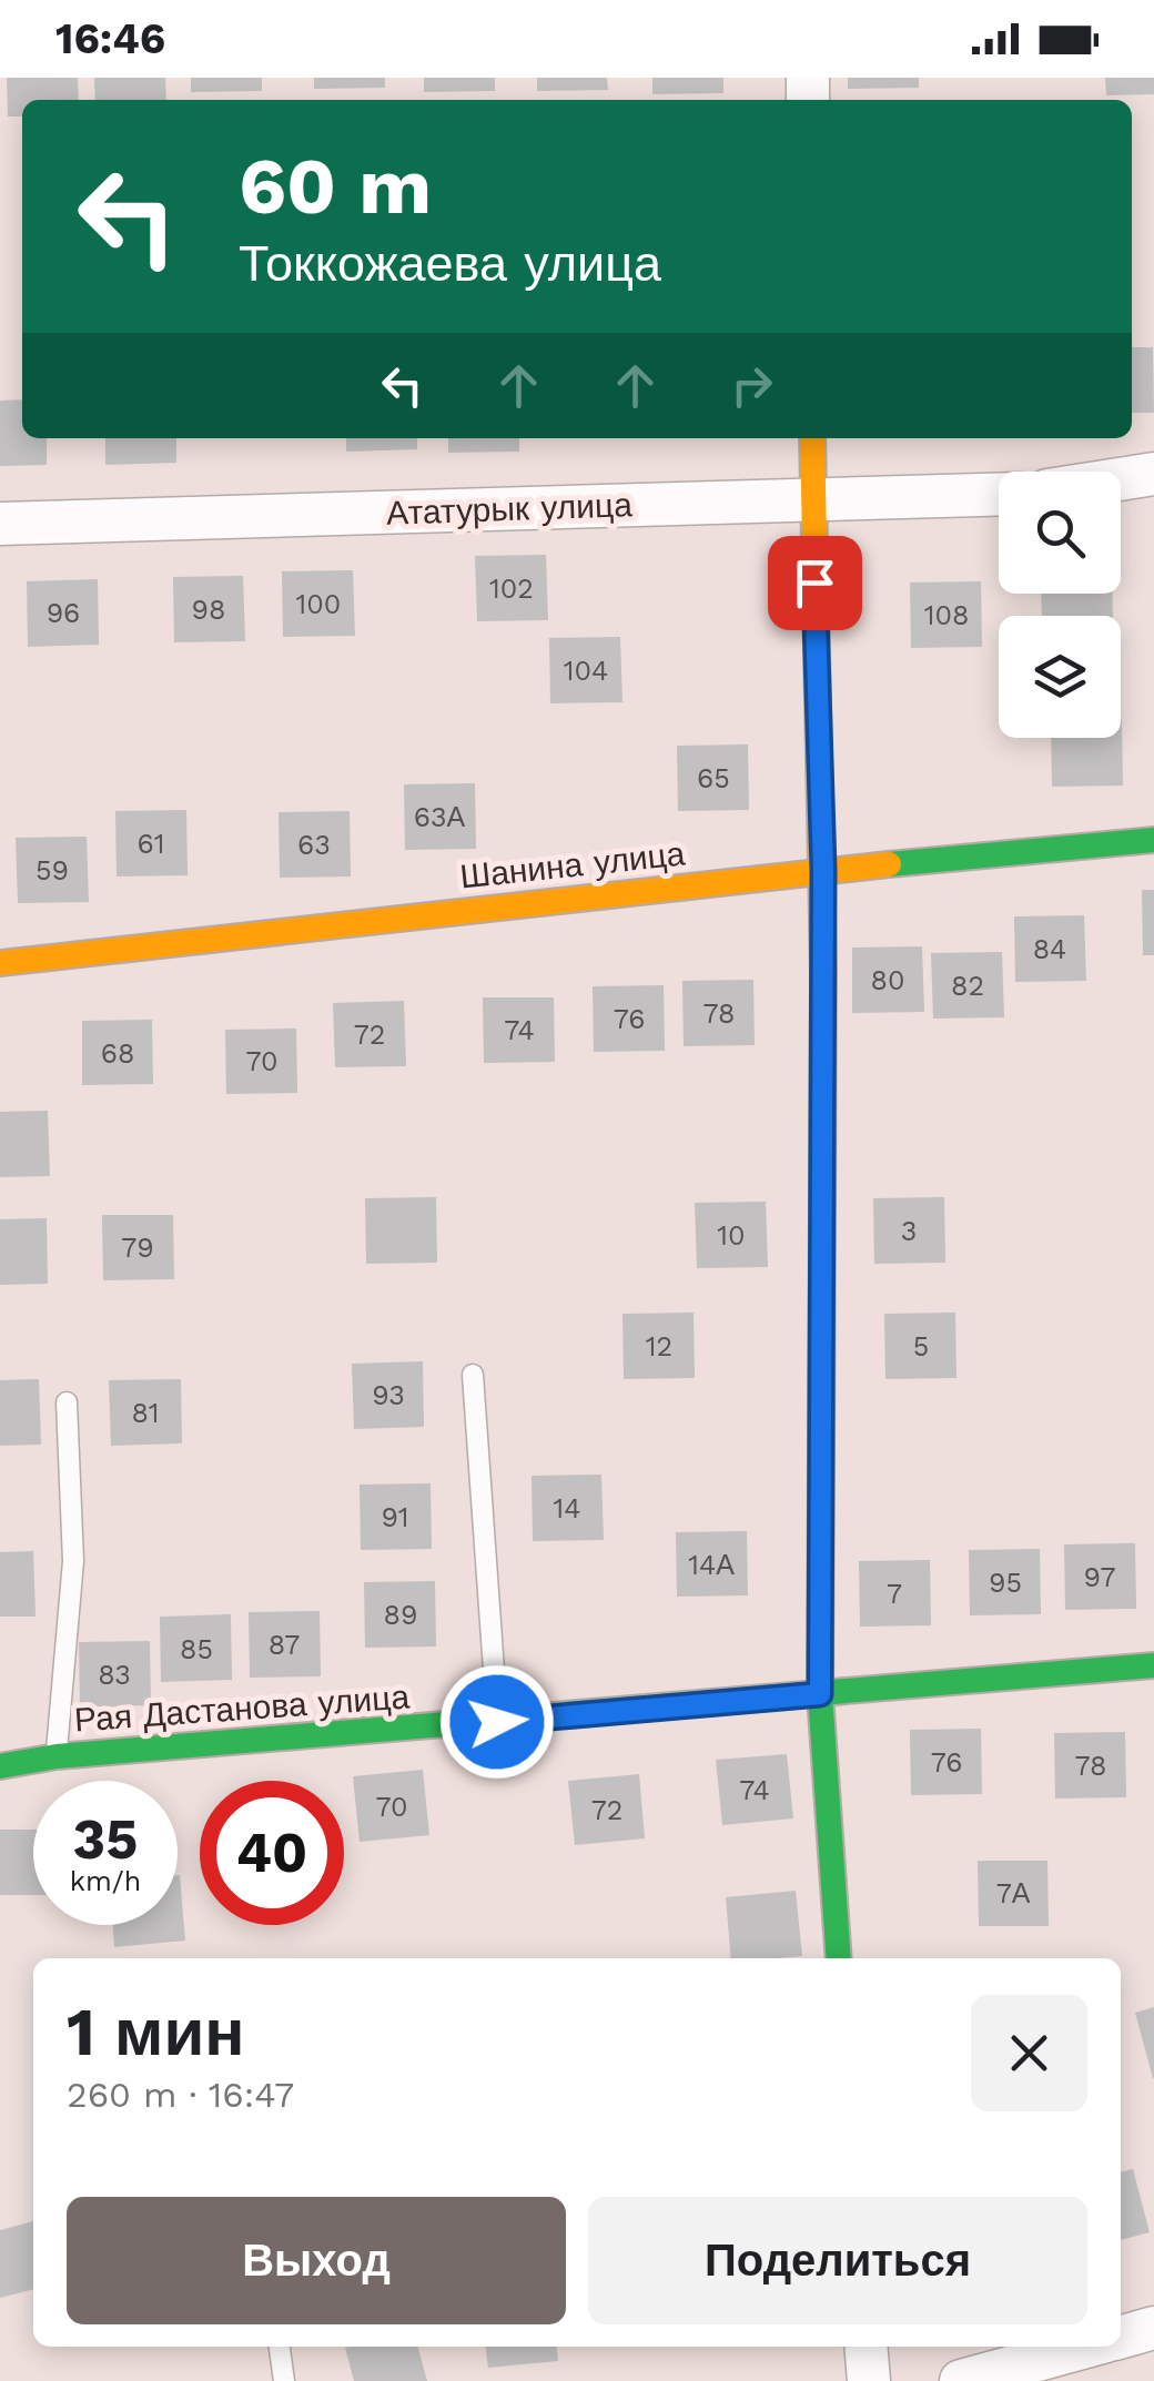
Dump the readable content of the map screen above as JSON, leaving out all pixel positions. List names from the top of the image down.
{
  "streets": {
    "street": ["Ататурык улица", "Шанина улица", "Рая Дастанова улица"]
  },
  "house_numbers": [
    "102",
    "100",
    "98",
    "96",
    "108",
    "104",
    "65",
    "63А",
    "61",
    "63",
    "59",
    "84",
    "80",
    "82",
    "78",
    "76",
    "74",
    "72",
    "68",
    "70",
    "3",
    "10",
    "79",
    "12",
    "5",
    "93",
    "81",
    "14",
    "91",
    "14А",
    "97",
    "95",
    "7",
    "89",
    "87",
    "85",
    "83",
    "76",
    "78",
    "74",
    "70",
    "72",
    "7А"
  ],
  "page": {
    "status": "16:46",
    "turn": ["60 m", "Токкожаева улица"],
    "speed": "35 km/h",
    "limit": "40",
    "heading": ["1 мин", "260 m · 16:47"],
    "buttons": ["Выход", "Поделиться"]
  }
}
